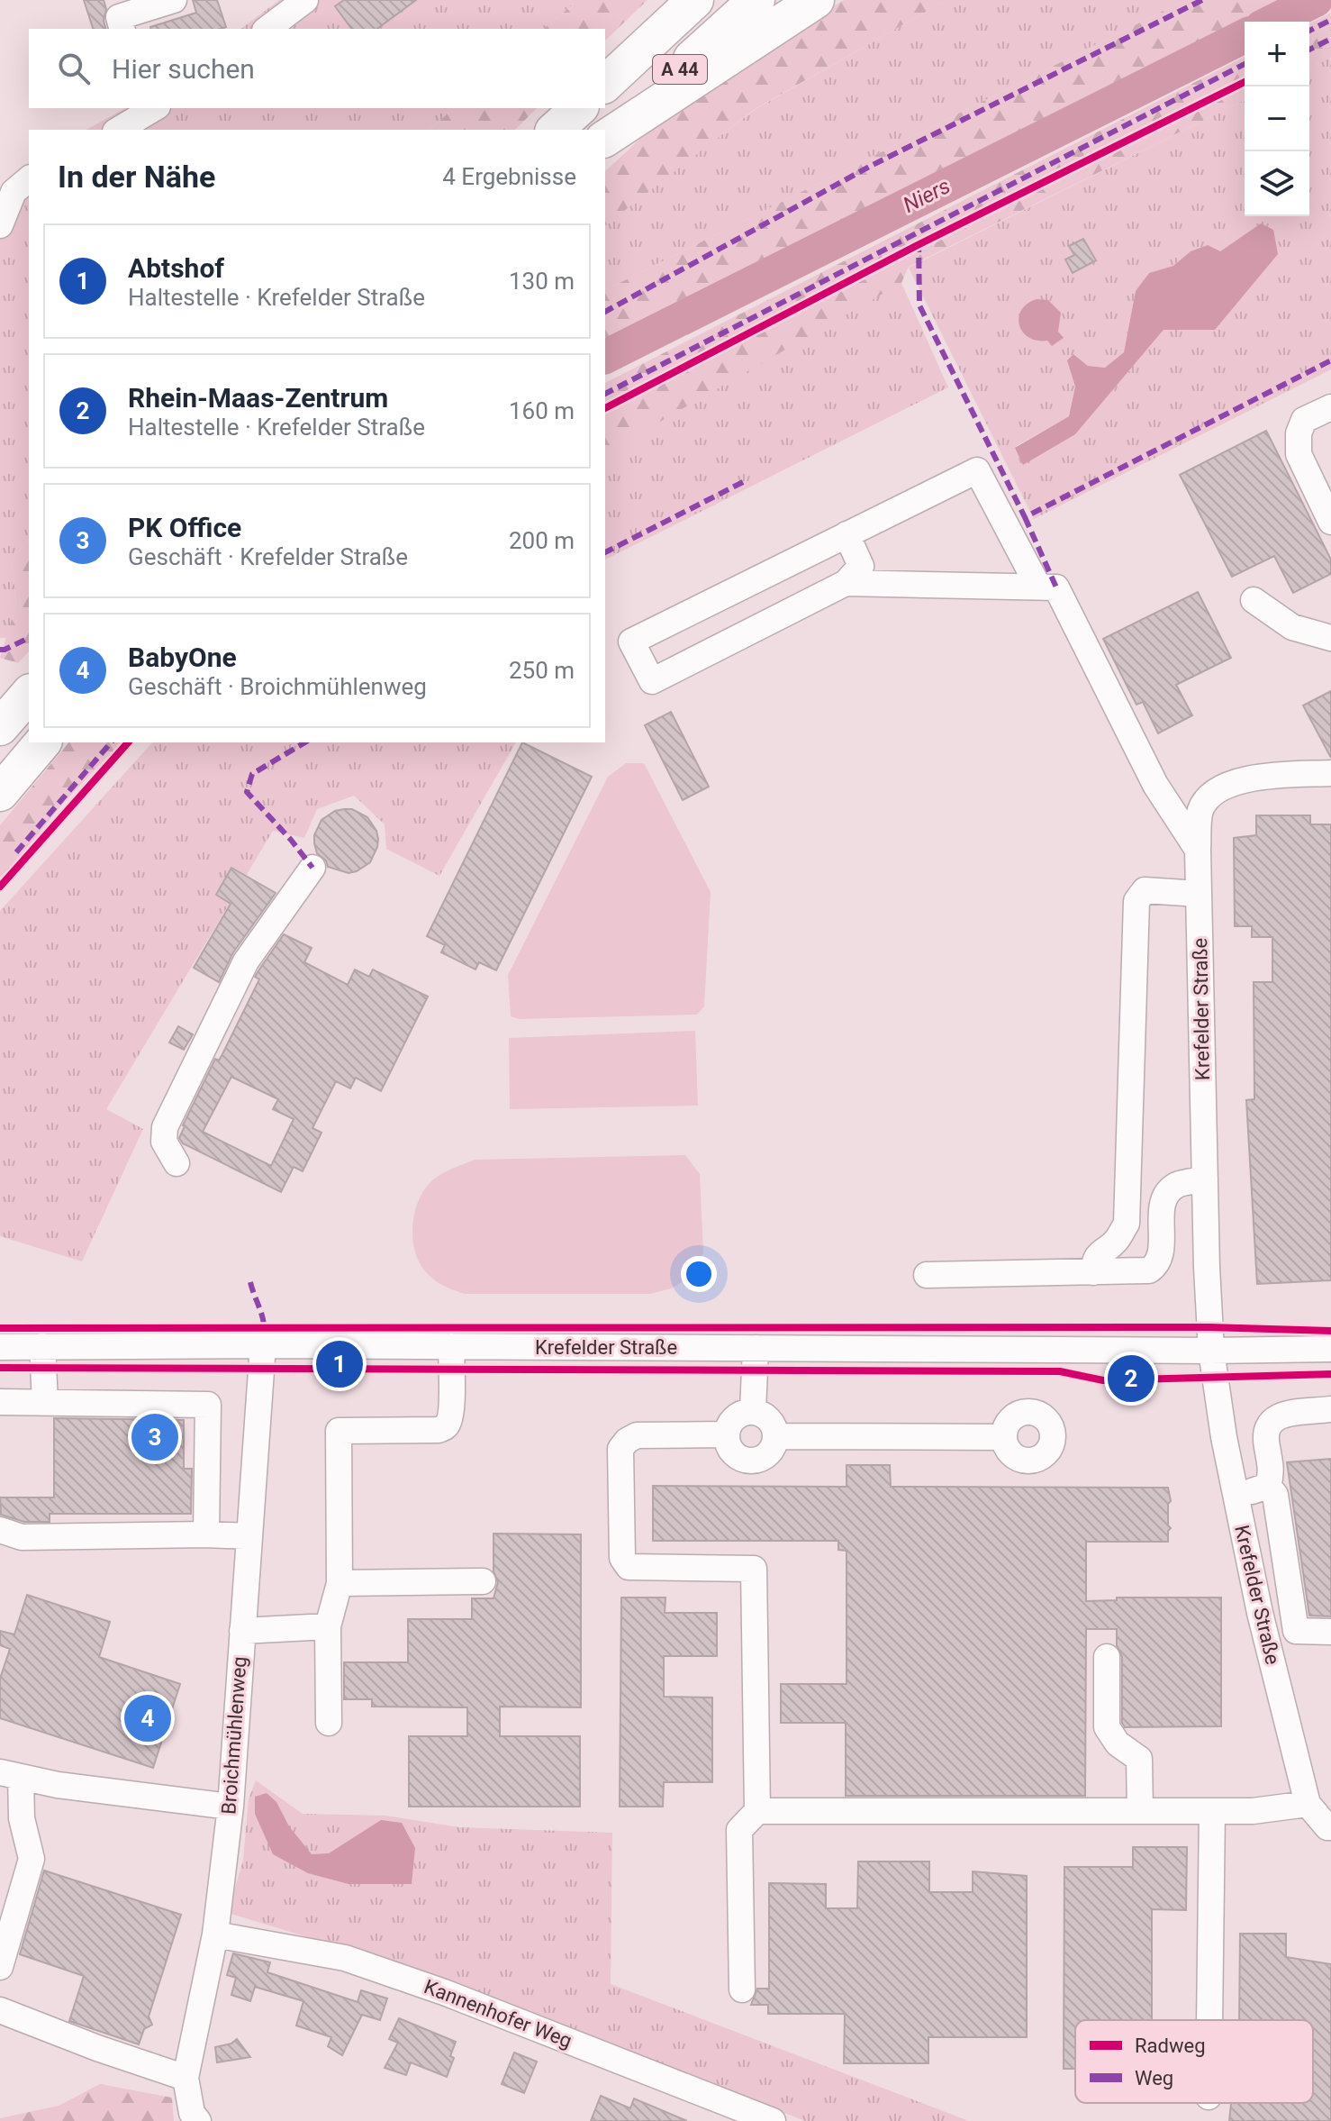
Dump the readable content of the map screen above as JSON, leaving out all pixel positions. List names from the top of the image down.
{
  "streets": {
    "highway": ["A 44"],
    "street": ["Krefelder Straße", "Broichmühlenweg", "Kannenhofer Weg"]
  },
  "crossings": [
    ["Krefelder Straße", "Broichmühlenweg"],
    ["Broichmühlenweg", "Kannenhofer Weg"]
  ],
  "water": ["Niers"],
  "legend": ["Radweg", "Weg"],
  "page": {
    "map_buttons": ["+", "−"],
    "search": "Hier suchen",
    "heading": ["In der Nähe", "4 Ergebnisse"],
    "list": [
      {
        "mark": "1",
        "name": "Abtshof",
        "note": "Haltestelle · Krefelder Straße",
        "value": "130 m"
      },
      {
        "mark": "2",
        "name": "Rhein-Maas-Zentrum",
        "note": "Haltestelle · Krefelder Straße",
        "value": "160 m"
      },
      {
        "mark": "3",
        "name": "PK Office",
        "note": "Geschäft · Krefelder Straße",
        "value": "200 m"
      },
      {
        "mark": "4",
        "name": "BabyOne",
        "note": "Geschäft · Broichmühlenweg",
        "value": "250 m"
      }
    ],
    "pins": [
      "1",
      "2",
      "3",
      "4"
    ]
  }
}
